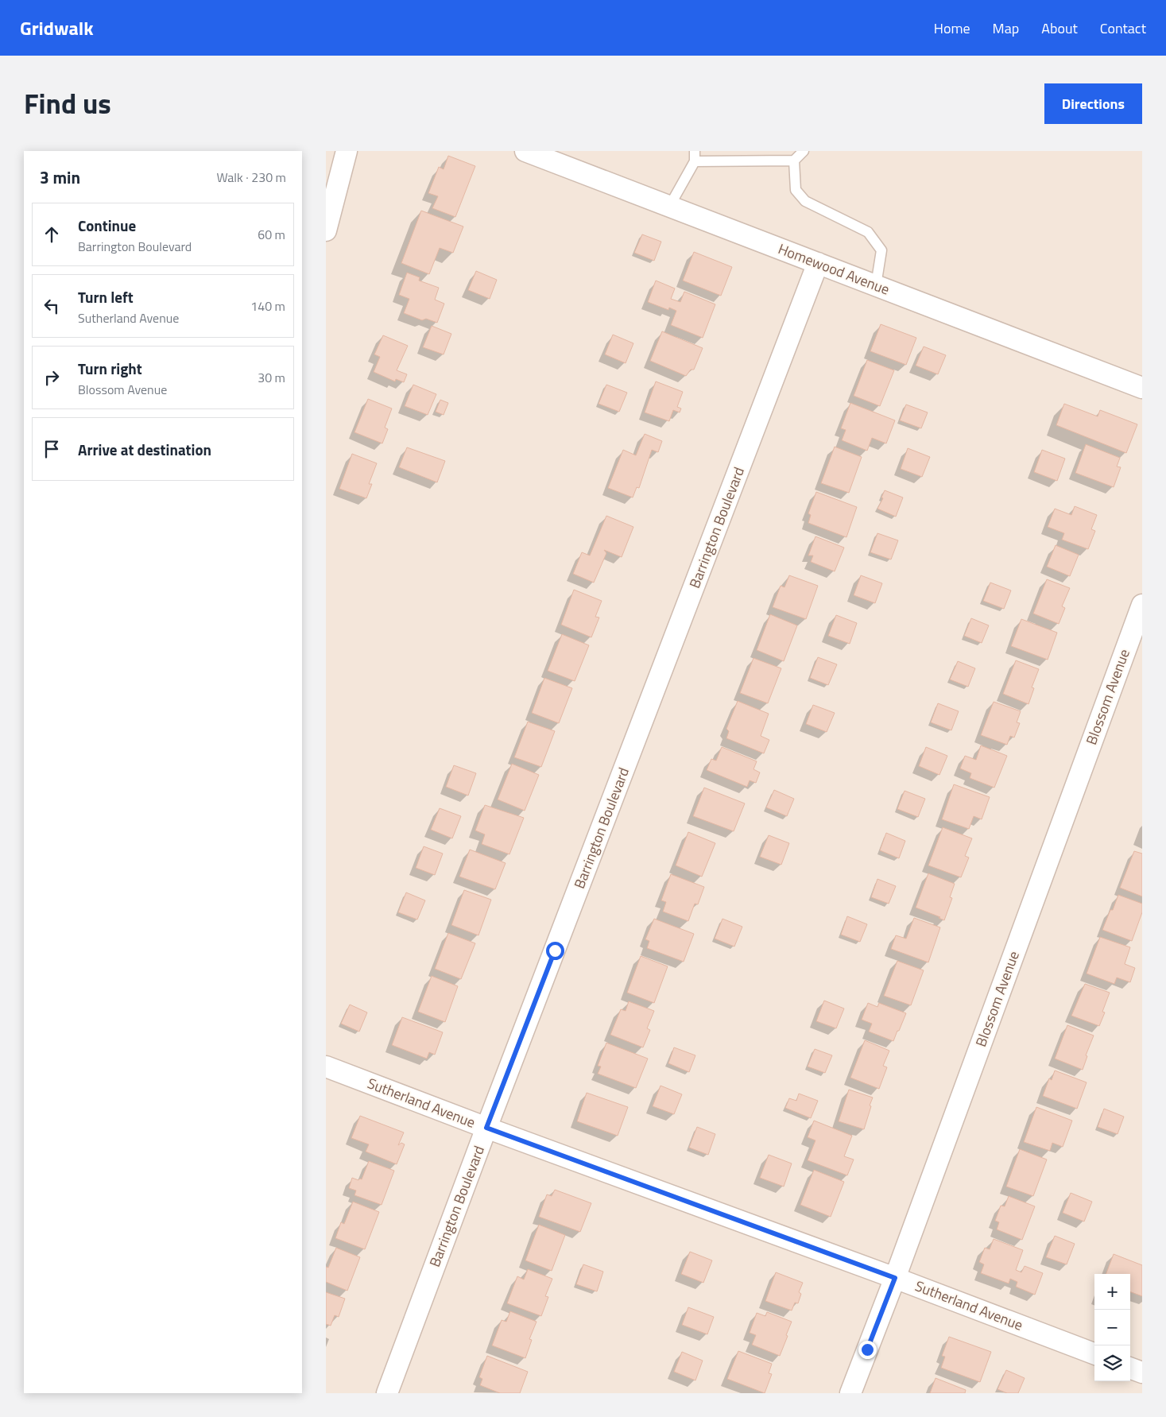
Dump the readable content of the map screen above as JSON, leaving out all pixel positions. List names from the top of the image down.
{
  "streets": {
    "street": [
      "Homewood Avenue",
      "Barrington Boulevard",
      "Blossom Avenue",
      "Sutherland Avenue"
    ]
  },
  "crossings": [
    ["Homewood Avenue", "Barrington Boulevard"],
    ["Barrington Boulevard", "Sutherland Avenue"],
    ["Blossom Avenue", "Sutherland Avenue"]
  ],
  "page": {
    "header": "Gridwalk",
    "nav": [
      "Home",
      "Map",
      "About",
      "Contact"
    ],
    "title": "Find us",
    "buttons": "Directions",
    "heading": ["3 min", "Walk · 230 m"],
    "list": [
      ["Continue", "Barrington Boulevard", "60 m"],
      ["Turn left", "Sutherland Avenue", "140 m"],
      ["Turn right", "Blossom Avenue", "30 m"],
      "Arrive at destination"
    ],
    "map_buttons": ["+", "−"]
  }
}
